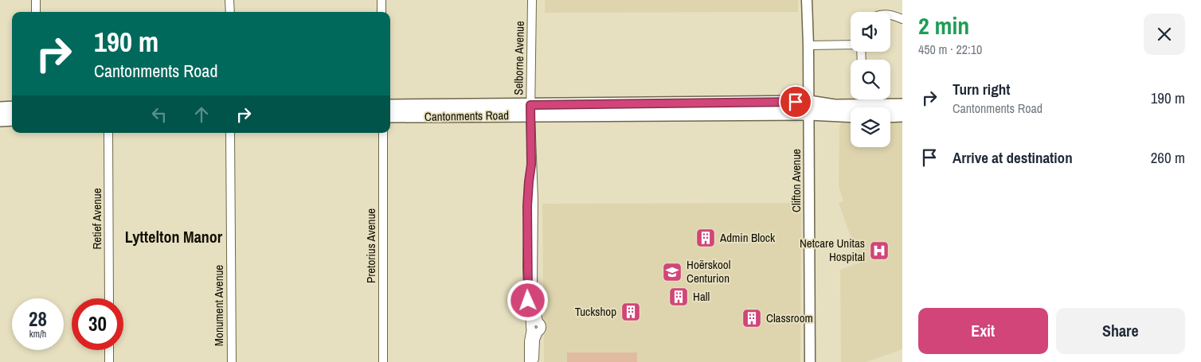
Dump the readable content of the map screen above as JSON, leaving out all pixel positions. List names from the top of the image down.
{
  "streets": {
    "main road": ["Cantonments Road"],
    "street": [
      "Selborne Avenue",
      "Clifton Avenue",
      "Retief Avenue",
      "Pretorius Avenue",
      "Monument Avenue"
    ]
  },
  "crossings": [
    ["Selborne Avenue", "Cantonments Road"],
    ["Cantonments Road", "Clifton Avenue"]
  ],
  "districts": ["Lyttelton Manor"],
  "places": {
    "building": [
      "Admin Block",
      "Hall",
      "Tuckshop",
      "Classroom"
    ],
    "hospital": ["Netcare Unitas Hospital"],
    "school or university": ["Hoërskool Centurion"]
  },
  "page": {
    "heading": ["2 min", "450 m · 22:10"],
    "turn": ["190 m", "Cantonments Road"],
    "list": [
      {
        "name": "Turn right",
        "note": "Cantonments Road",
        "value": "190 m"
      },
      {
        "name": "Arrive at destination",
        "value": "260 m"
      }
    ],
    "speed": "28 km/h",
    "limit": "30",
    "buttons": ["Exit", "Share"]
  }
}
